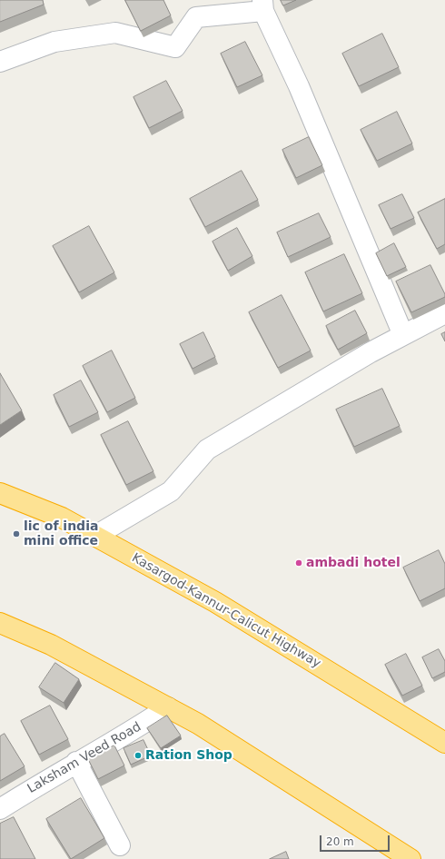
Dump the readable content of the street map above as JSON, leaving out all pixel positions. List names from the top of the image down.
{
  "streets": {
    "highway": ["Kasargod-Kannur-Calicut Highway"],
    "street": ["Laksham Veed Road"]
  },
  "places": ["lic of india mini office", "ambadi hotel", "Ration Shop"],
  "scale_bar": "20 m"
}
